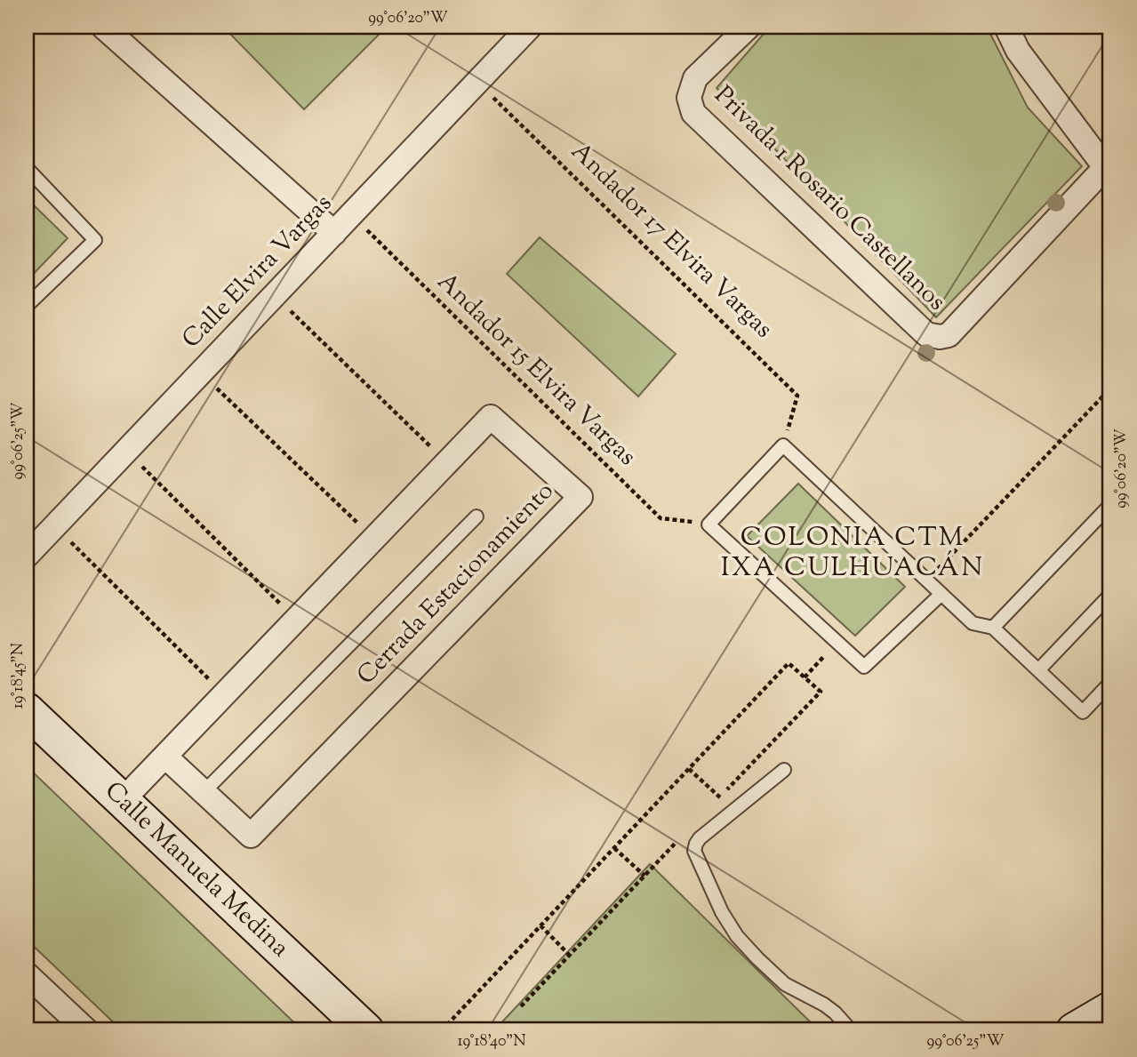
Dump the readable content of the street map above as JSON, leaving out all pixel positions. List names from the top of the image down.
{
  "streets": {
    "street": [
      "Privada 1 Rosario Castellanos",
      "Calle Elvira Vargas",
      "Cerrada Estacionamiento",
      "Calle Manuela Medina"
    ],
    "path": ["Andador 17 Elvira Vargas", "Andador 15 Elvira Vargas"]
  },
  "crossings": [
    ["Andador 17 Elvira Vargas", "Calle Elvira Vargas"],
    ["Calle Elvira Vargas", "Andador 15 Elvira Vargas"],
    ["Cerrada Estacionamiento", "Calle Manuela Medina"]
  ],
  "districts": ["COLONIA CTM IXA CULHUACÁN"],
  "coordinates": [
    "99°06'20\"W",
    "99°06'25\"W",
    "19°18'45\"N",
    "19°18'40\"N"
  ]
}
